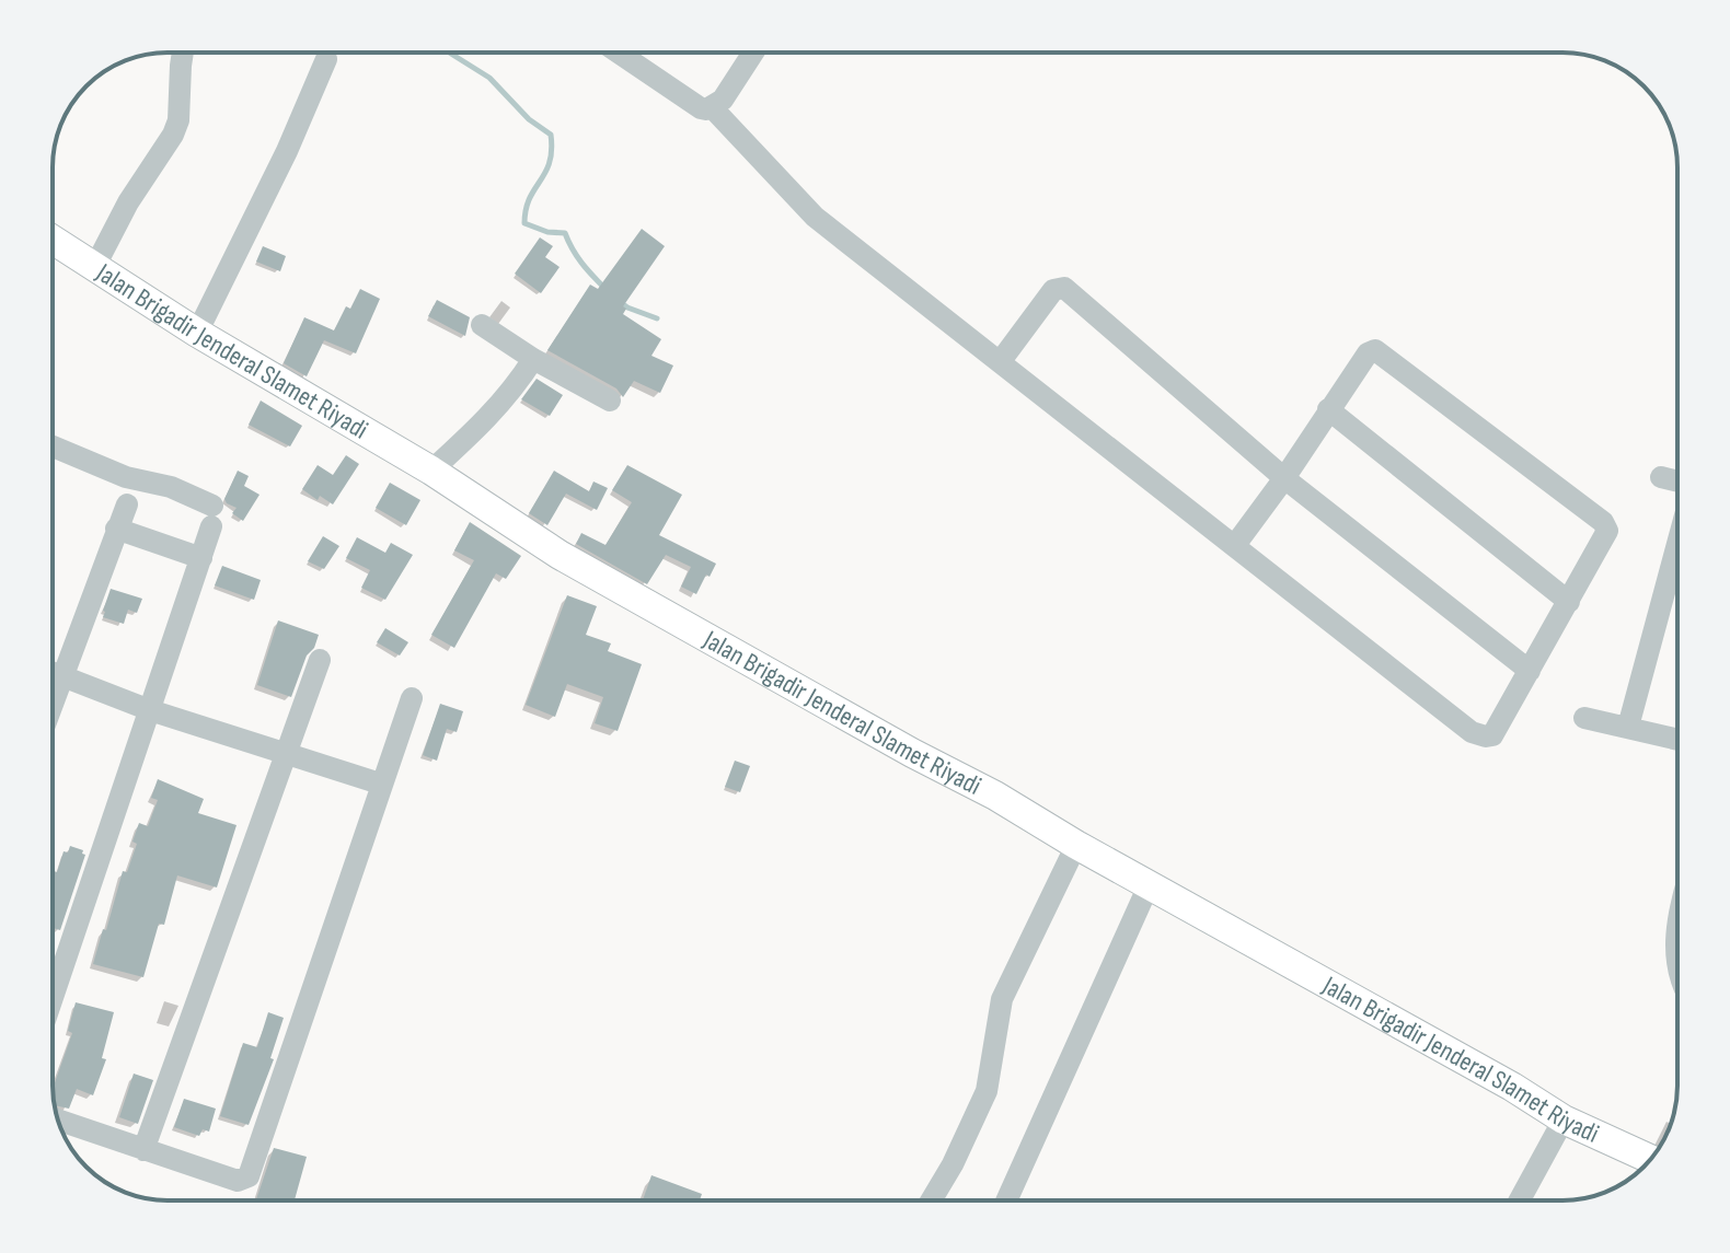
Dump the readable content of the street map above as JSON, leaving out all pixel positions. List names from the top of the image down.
{
  "streets": {
    "main road": ["Jalan Brigadir Jenderal Slamet Riyadi"]
  }
}
